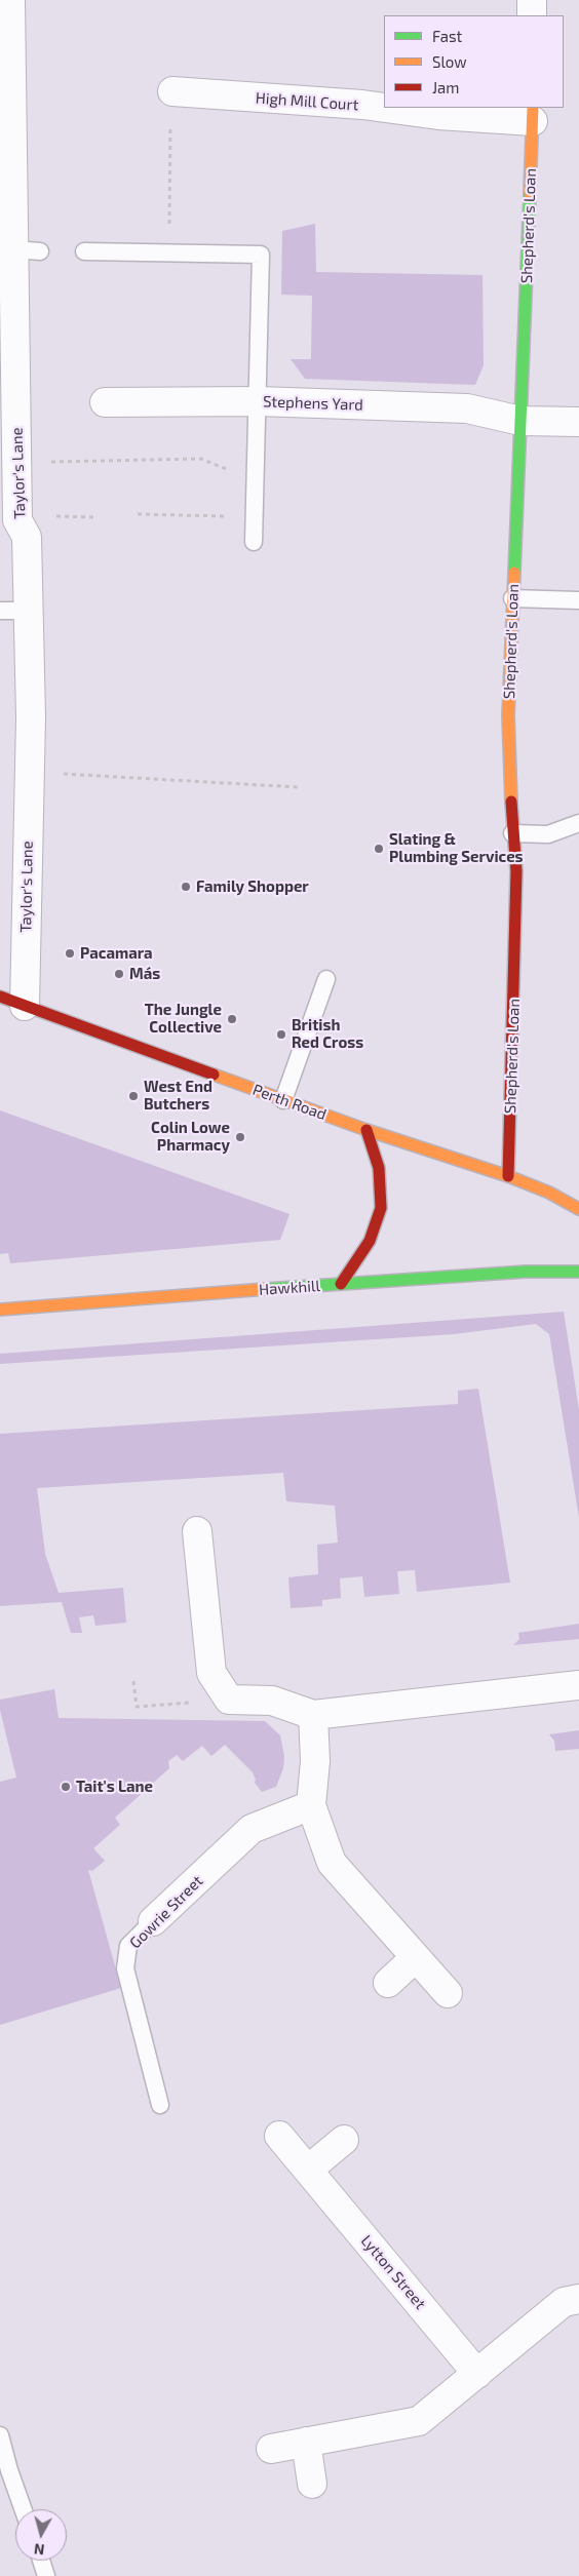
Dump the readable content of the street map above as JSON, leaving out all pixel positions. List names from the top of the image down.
{
  "streets": {
    "street": [
      "High Mill Court",
      "Shepherd's Loan",
      "Stephens Yard",
      "Taylor's Lane",
      "Perth Road",
      "Hawkhill",
      "Gowrie Street",
      "Lytton Street"
    ]
  },
  "crossings": [
    ["High Mill Court", "Shepherd's Loan"],
    ["Shepherd's Loan", "Stephens Yard"],
    ["Shepherd's Loan", "Perth Road"],
    ["Taylor's Lane", "Perth Road"]
  ],
  "places": [
    "Slating & Plumbing Services",
    "Family Shopper",
    "Pacamara",
    "Más",
    "The Jungle Collective",
    "British Red Cross",
    "West End Butchers",
    "Colin Lowe Pharmacy",
    "Tait's Lane"
  ],
  "legend": ["Fast", "Slow", "Jam"],
  "north": "bottom"
}
